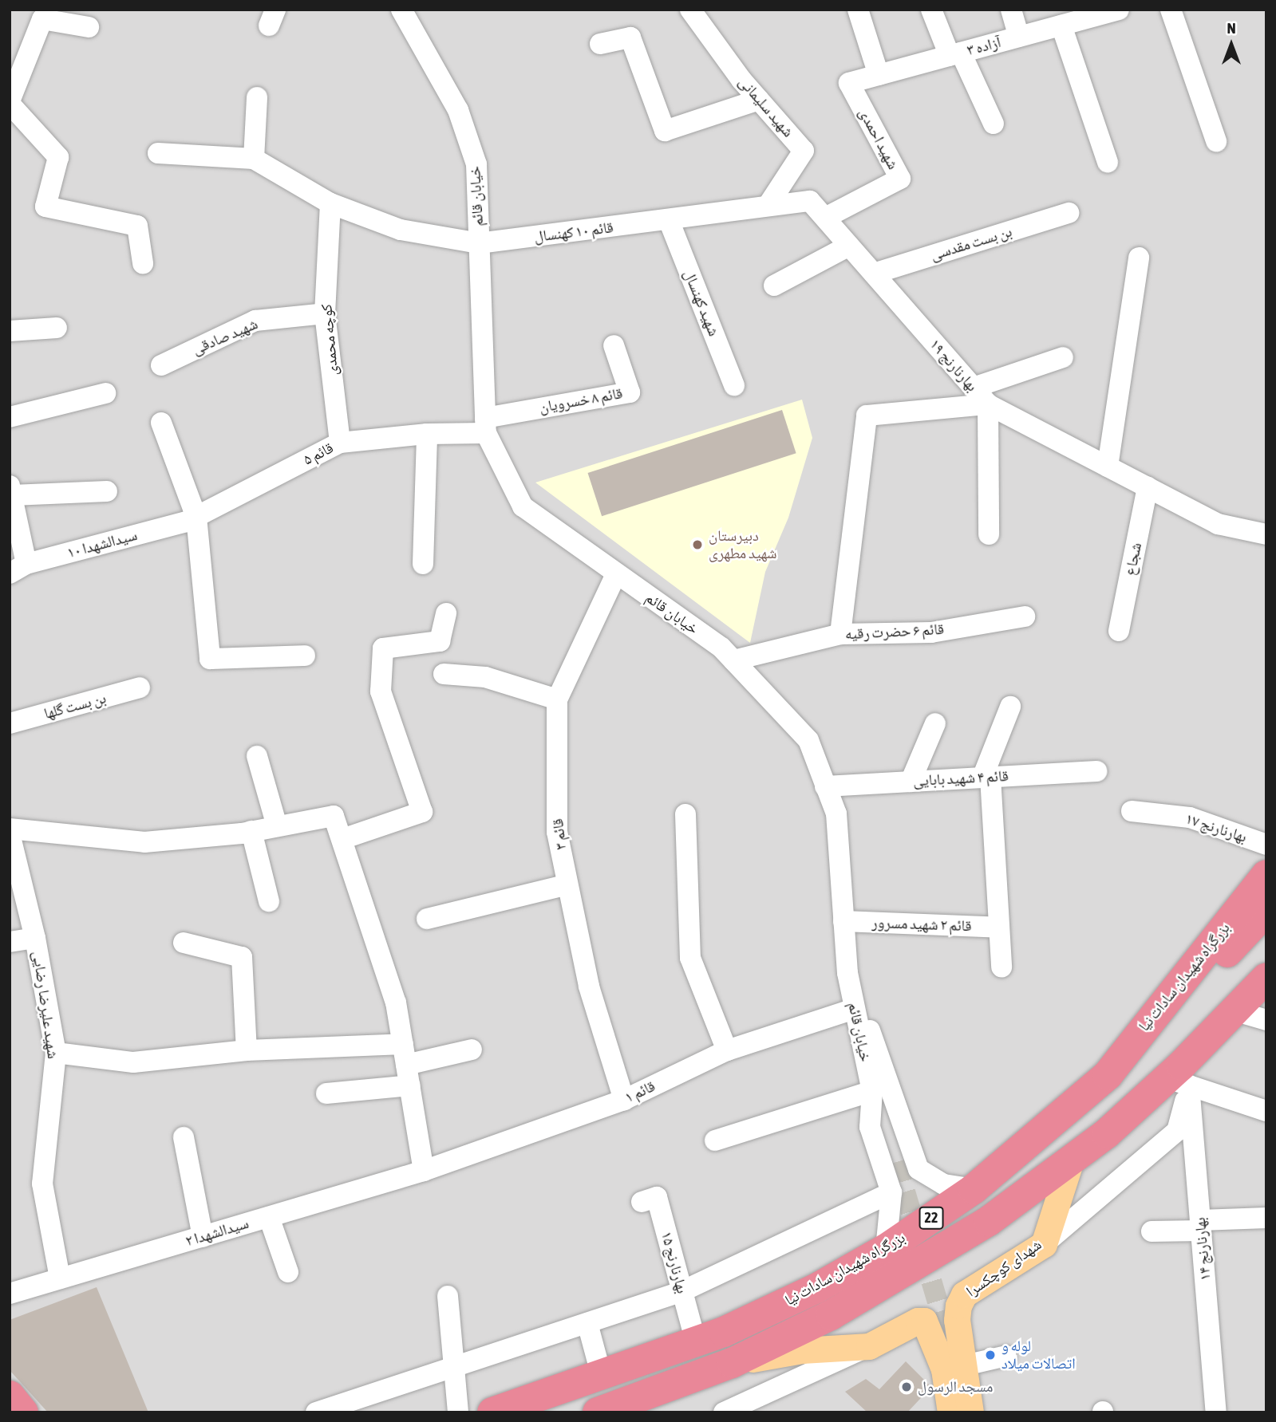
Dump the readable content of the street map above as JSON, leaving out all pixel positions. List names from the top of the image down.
{
  "streets": {
    "highway": ["بزرگراه شهیدان سادات نیا", "22"],
    "main road": ["شهدای کوچکسرا"],
    "street": [
      "آزاده ۳",
      "شهید سلیمانی",
      "شهید احمدی",
      "خیابان قائم",
      "قائم ۱۰ کهنسال",
      "بن بست مقدسی",
      "شهید کهنسال",
      "شهید صادقی",
      "کوچه محمدی",
      "بهارنارنج ۱۹",
      "قائم ۸ خسرویان",
      "قائم ۵",
      "سیدالشهدا ۱۰",
      "شجاع",
      "قائم ۶ حضرت رقیه",
      "بن بست گلها",
      "قائم ۴ شهید بابایی",
      "بهارنارنج ۱۷",
      "قائم ۳",
      "قائم ۲ شهید مسرور",
      "شهید علیرضا رضایی",
      "قائم ۱",
      "سیدالشهدا ۲",
      "بهارنارنج ۱۴",
      "بهارنارنج ۱۵"
    ]
  },
  "crossings": [
    ["آزاده ۳", "شهید احمدی"],
    ["شهید سلیمانی", "بهارنارنج ۱۹"],
    ["شهید احمدی", "بهارنارنج ۱۹"],
    ["خیابان قائم", "قائم ۱۰ کهنسال"],
    ["خیابان قائم", "قائم ۸ خسرویان"],
    ["خیابان قائم", "قائم ۵"],
    ["خیابان قائم", "قائم ۶ حضرت رقیه"],
    ["خیابان قائم", "قائم ۴ شهید بابایی"],
    ["خیابان قائم", "قائم ۳"],
    ["خیابان قائم", "قائم ۲ شهید مسرور"],
    ["خیابان قائم", "بزرگراه شهیدان سادات نیا"],
    ["خیابان قائم", "قائم ۱"],
    ["قائم ۱۰ کهنسال", "شهید کهنسال"],
    ["قائم ۱۰ کهنسال", "کوچه محمدی"],
    ["قائم ۱۰ کهنسال", "بهارنارنج ۱۹"],
    ["بن بست مقدسی", "بهارنارنج ۱۹"],
    ["شهید کهنسال", "بهارنارنج ۱۹"],
    ["شهید صادقی", "کوچه محمدی"],
    ["کوچه محمدی", "قائم ۵"],
    ["بهارنارنج ۱۹", "شجاع"],
    ["قائم ۸ خسرویان", "قائم ۵"],
    ["قائم ۵", "سیدالشهدا ۱۰"],
    ["قائم ۳", "قائم ۱"],
    ["بزرگراه شهیدان سادات نیا", "بهارنارنج ۱۴"],
    ["بزرگراه شهیدان سادات نیا", "بهارنارنج ۱۵"],
    ["بزرگراه شهیدان سادات نیا", "شهدای کوچکسرا"],
    ["شهید علیرضا رضایی", "سیدالشهدا ۲"],
    ["قائم ۱", "سیدالشهدا ۲"]
  ],
  "places": ["دبیرستان شهید مطهری", "لوله و اتصالات میلاد", "مسجد الرسول"],
  "north": "top"
}
